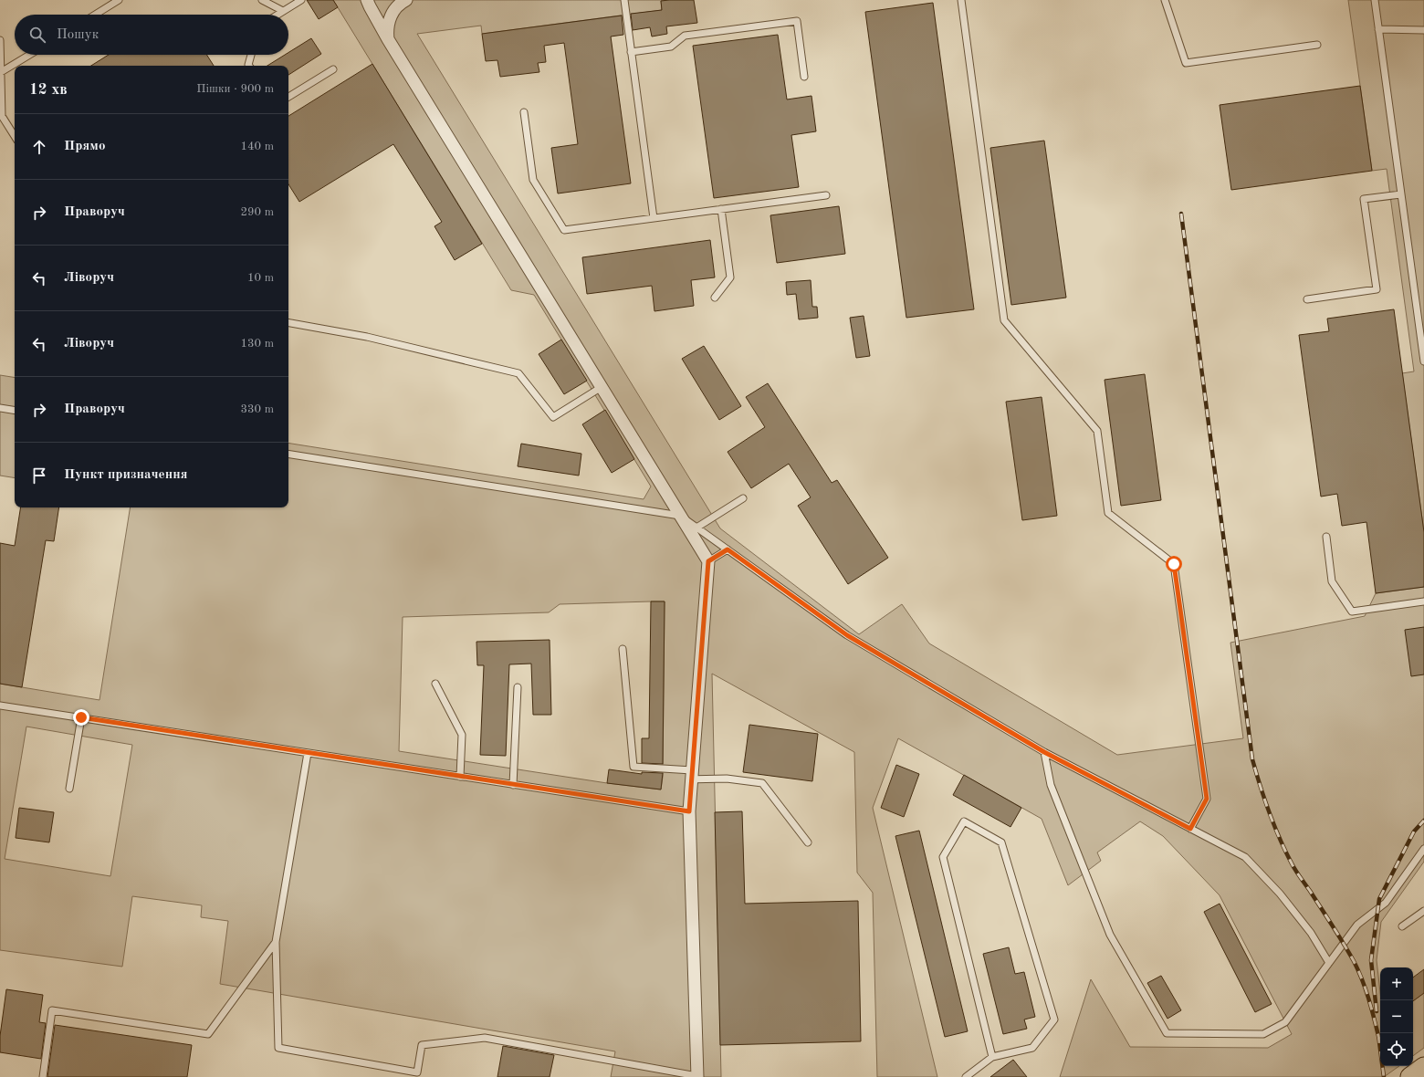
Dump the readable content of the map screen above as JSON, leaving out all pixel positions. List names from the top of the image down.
{
  "page": {
    "search": "Пошук",
    "heading": ["12 хв", "Пішки · 900 m"],
    "list": [
      ["Прямо", "140 m"],
      ["Праворуч", "290 m"],
      ["Ліворуч", "10 m"],
      ["Ліворуч", "130 m"],
      ["Праворуч", "330 m"],
      "Пункт призначення"
    ],
    "map_buttons": ["+", "−"]
  }
}
